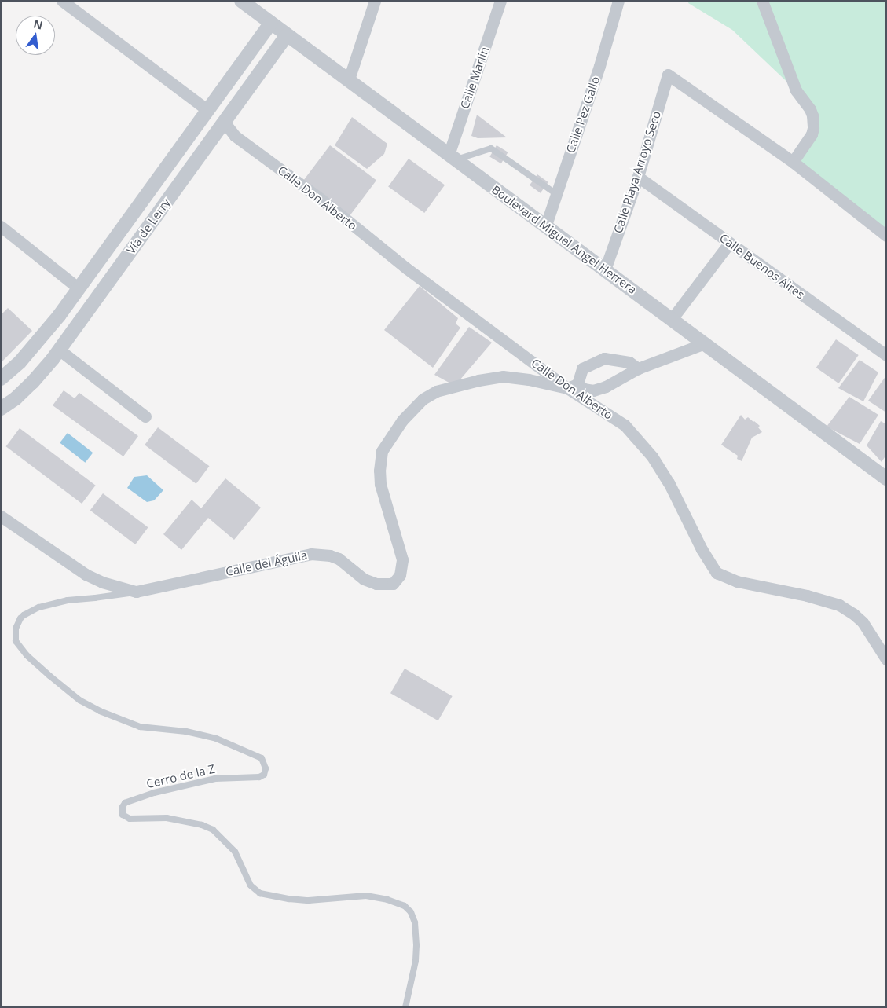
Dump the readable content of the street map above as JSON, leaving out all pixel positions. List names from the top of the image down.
{
  "streets": {
    "street": [
      "Calle Marlín",
      "Calle Pez Gallo",
      "Calle Playa Arroyo Seco",
      "Calle Don Alberto",
      "Vía de Lerry",
      "Boulevard Miguel Angel Herrera",
      "Calle Buenos Aires",
      "Calle del Águila"
    ],
    "lane": ["Cerro de la Z"]
  },
  "crossings": [
    ["Calle Marlín", "Boulevard Miguel Angel Herrera"],
    ["Calle Pez Gallo", "Boulevard Miguel Angel Herrera"],
    ["Calle Playa Arroyo Seco", "Boulevard Miguel Angel Herrera"],
    ["Calle Playa Arroyo Seco", "Calle Buenos Aires"],
    ["Calle Don Alberto", "Vía de Lerry"],
    ["Calle Don Alberto", "Calle del Águila"],
    ["Vía de Lerry", "Boulevard Miguel Angel Herrera"],
    ["Boulevard Miguel Angel Herrera", "Calle del Águila"],
    ["Calle del Águila", "Cerro de la Z"]
  ],
  "north": "top"
}
